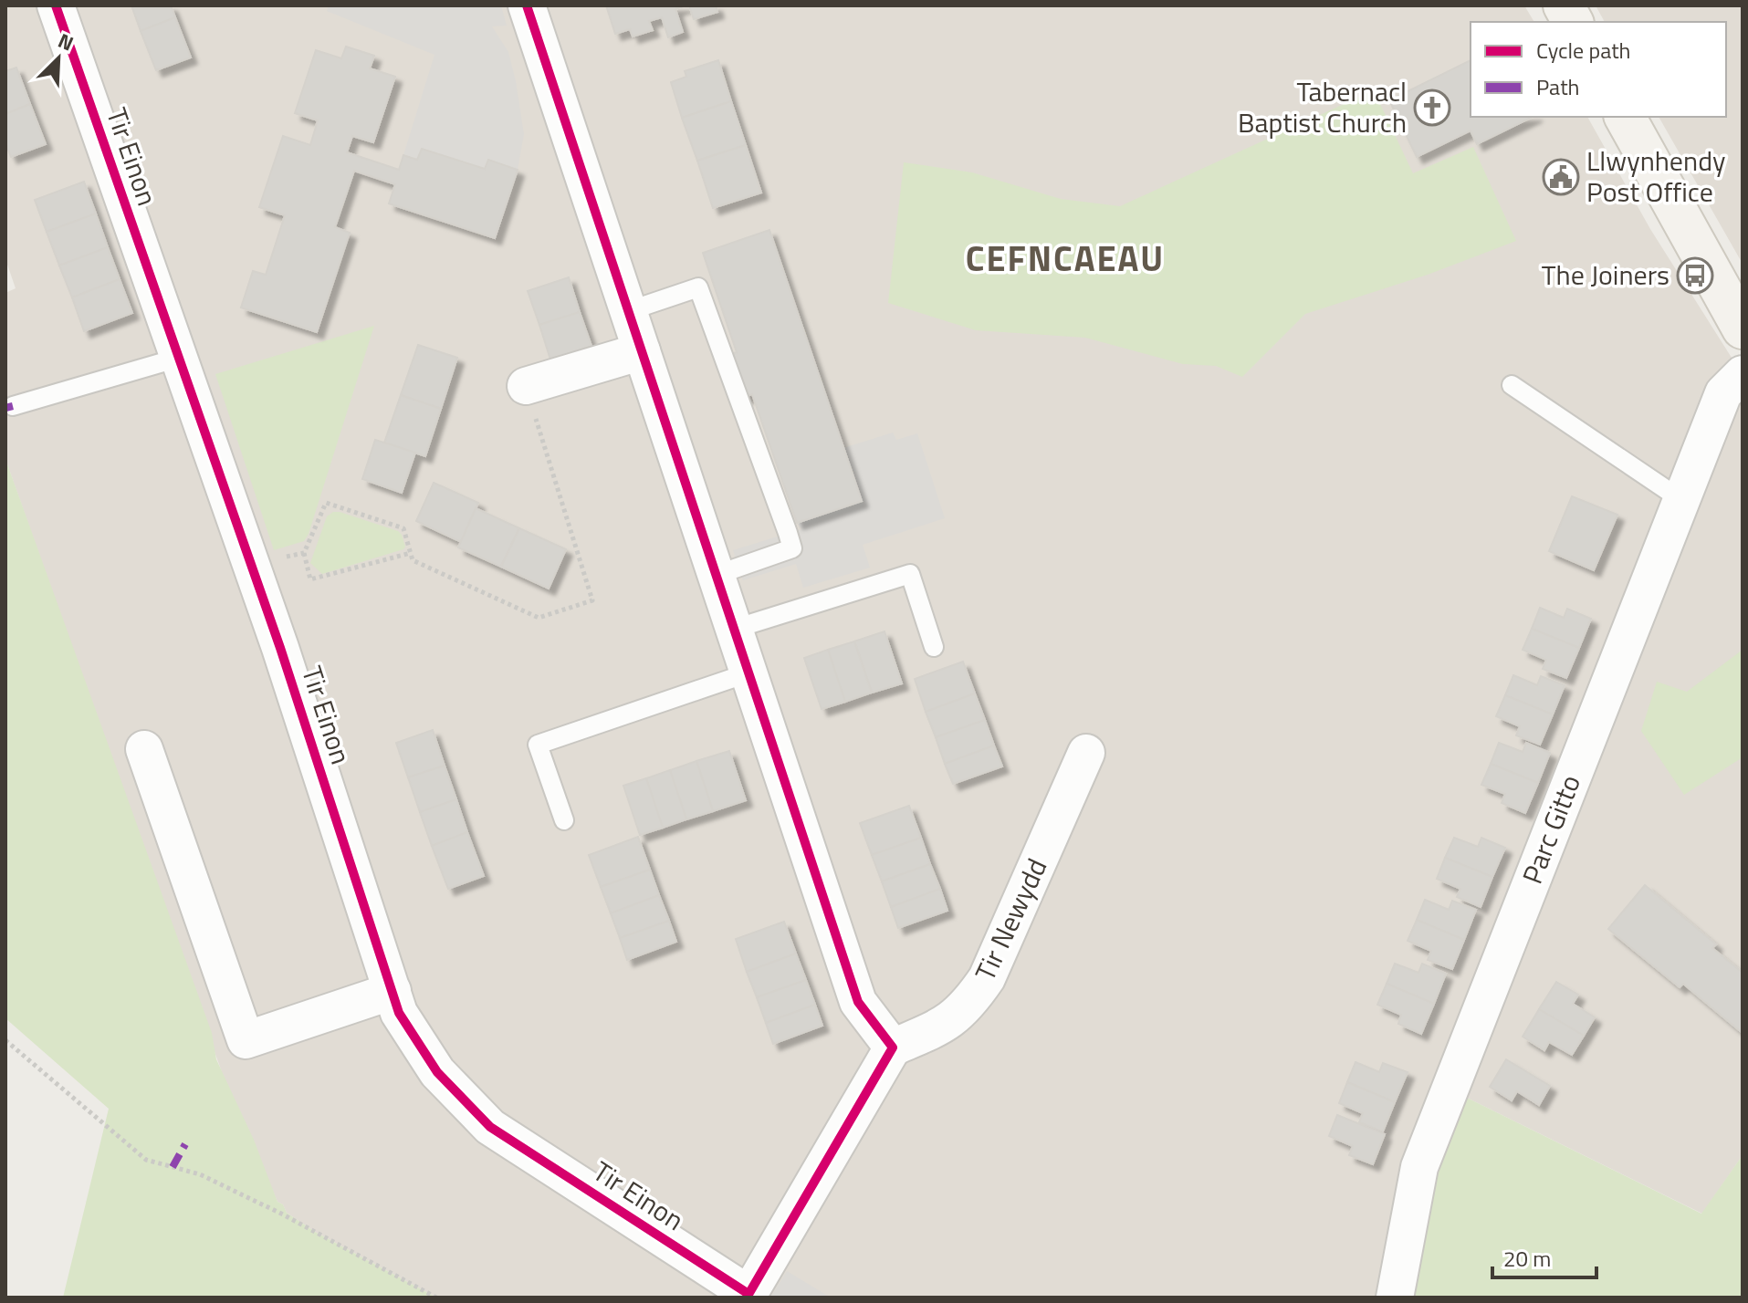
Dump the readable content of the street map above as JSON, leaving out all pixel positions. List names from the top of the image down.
{
  "streets": {
    "street": ["Tir Einon", "Parc Gitto", "Tir Newydd"]
  },
  "crossings": [
    ["Tir Einon", "Tir Newydd"]
  ],
  "districts": ["CEFNCAEAU"],
  "places": {
    "church": ["Tabernacl Baptist Church"],
    "public building": ["Llwynhendy Post Office"],
    "bus stop": ["The Joiners"]
  },
  "legend": ["Cycle path", "Path"],
  "scale_bar": "20 m",
  "north": "top right"
}
